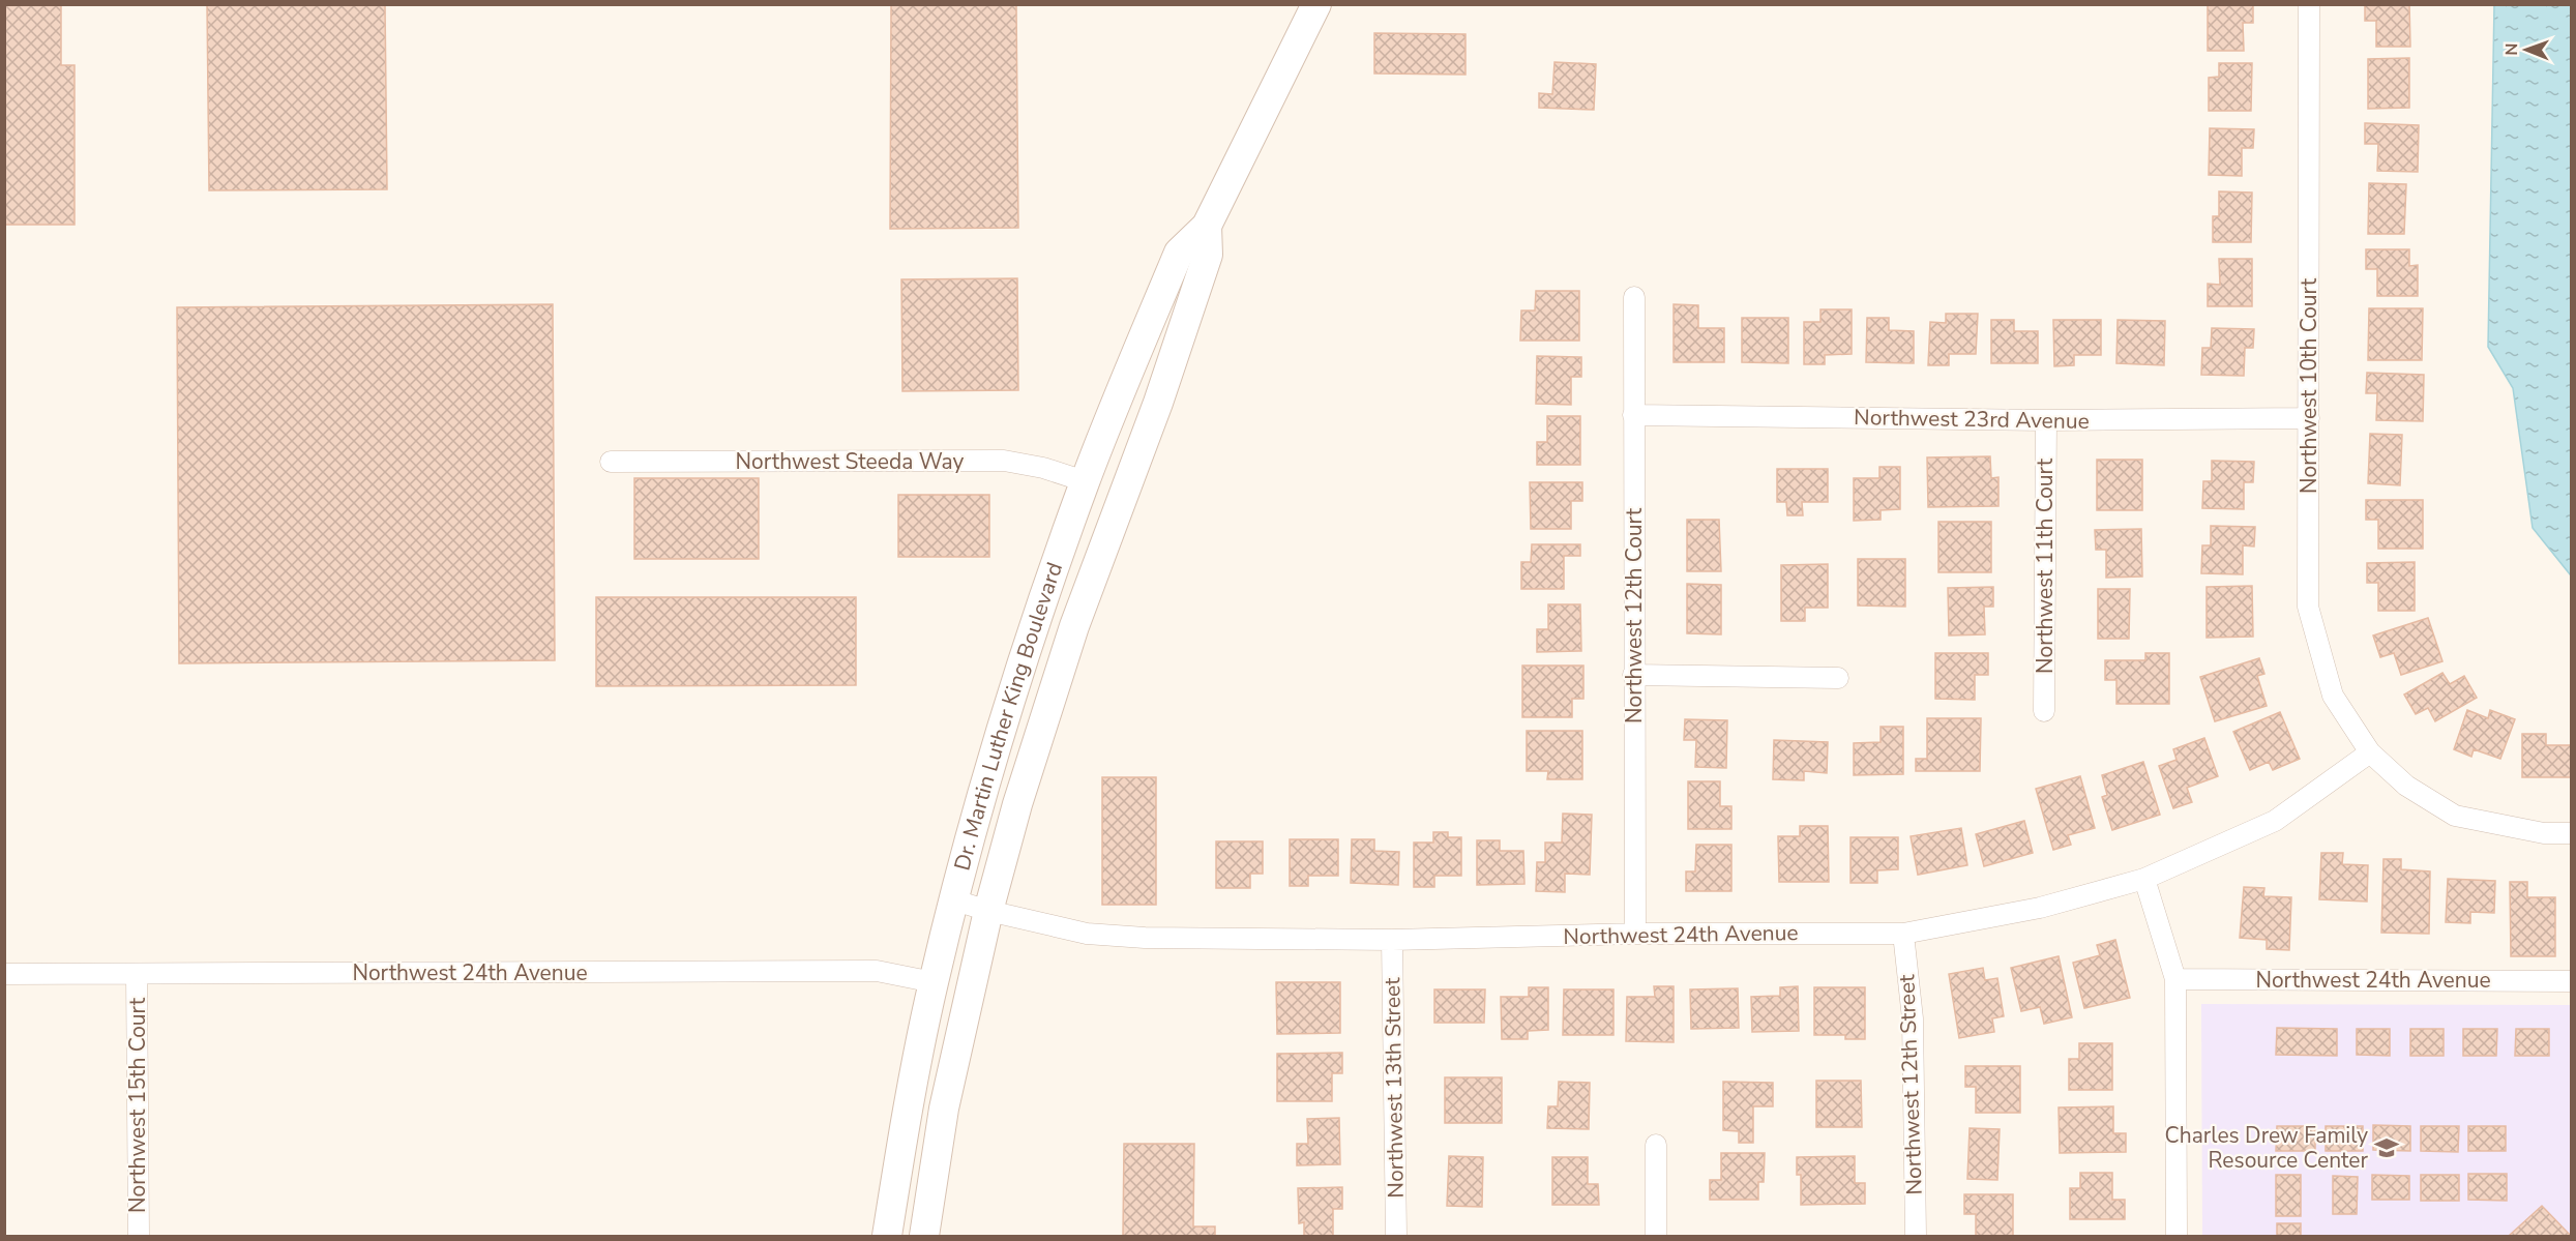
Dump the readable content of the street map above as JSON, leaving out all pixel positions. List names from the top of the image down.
{
  "streets": {
    "main road": ["Dr. Martin Luther King Boulevard"],
    "street": [
      "Northwest 10th Court",
      "Northwest 23rd Avenue",
      "Northwest Steeda Way",
      "Northwest 11th Court",
      "Northwest 12th Court",
      "Northwest 24th Avenue",
      "Northwest 12th Street",
      "Northwest 13th Street",
      "Northwest 15th Court"
    ]
  },
  "crossings": [
    ["Northwest 10th Court", "Northwest 23rd Avenue"],
    ["Northwest 10th Court", "Northwest 24th Avenue"],
    ["Northwest 23rd Avenue", "Northwest 11th Court"],
    ["Northwest 23rd Avenue", "Northwest 12th Court"],
    ["Northwest Steeda Way", "Dr. Martin Luther King Boulevard"],
    ["Northwest 12th Court", "Northwest 24th Avenue"],
    ["Dr. Martin Luther King Boulevard", "Northwest 24th Avenue"],
    ["Northwest 24th Avenue", "Northwest 12th Street"],
    ["Northwest 24th Avenue", "Northwest 13th Street"],
    ["Northwest 24th Avenue", "Northwest 15th Court"]
  ],
  "places": {
    "school or university": ["Charles Drew Family Resource Center"]
  },
  "north": "left"
}
